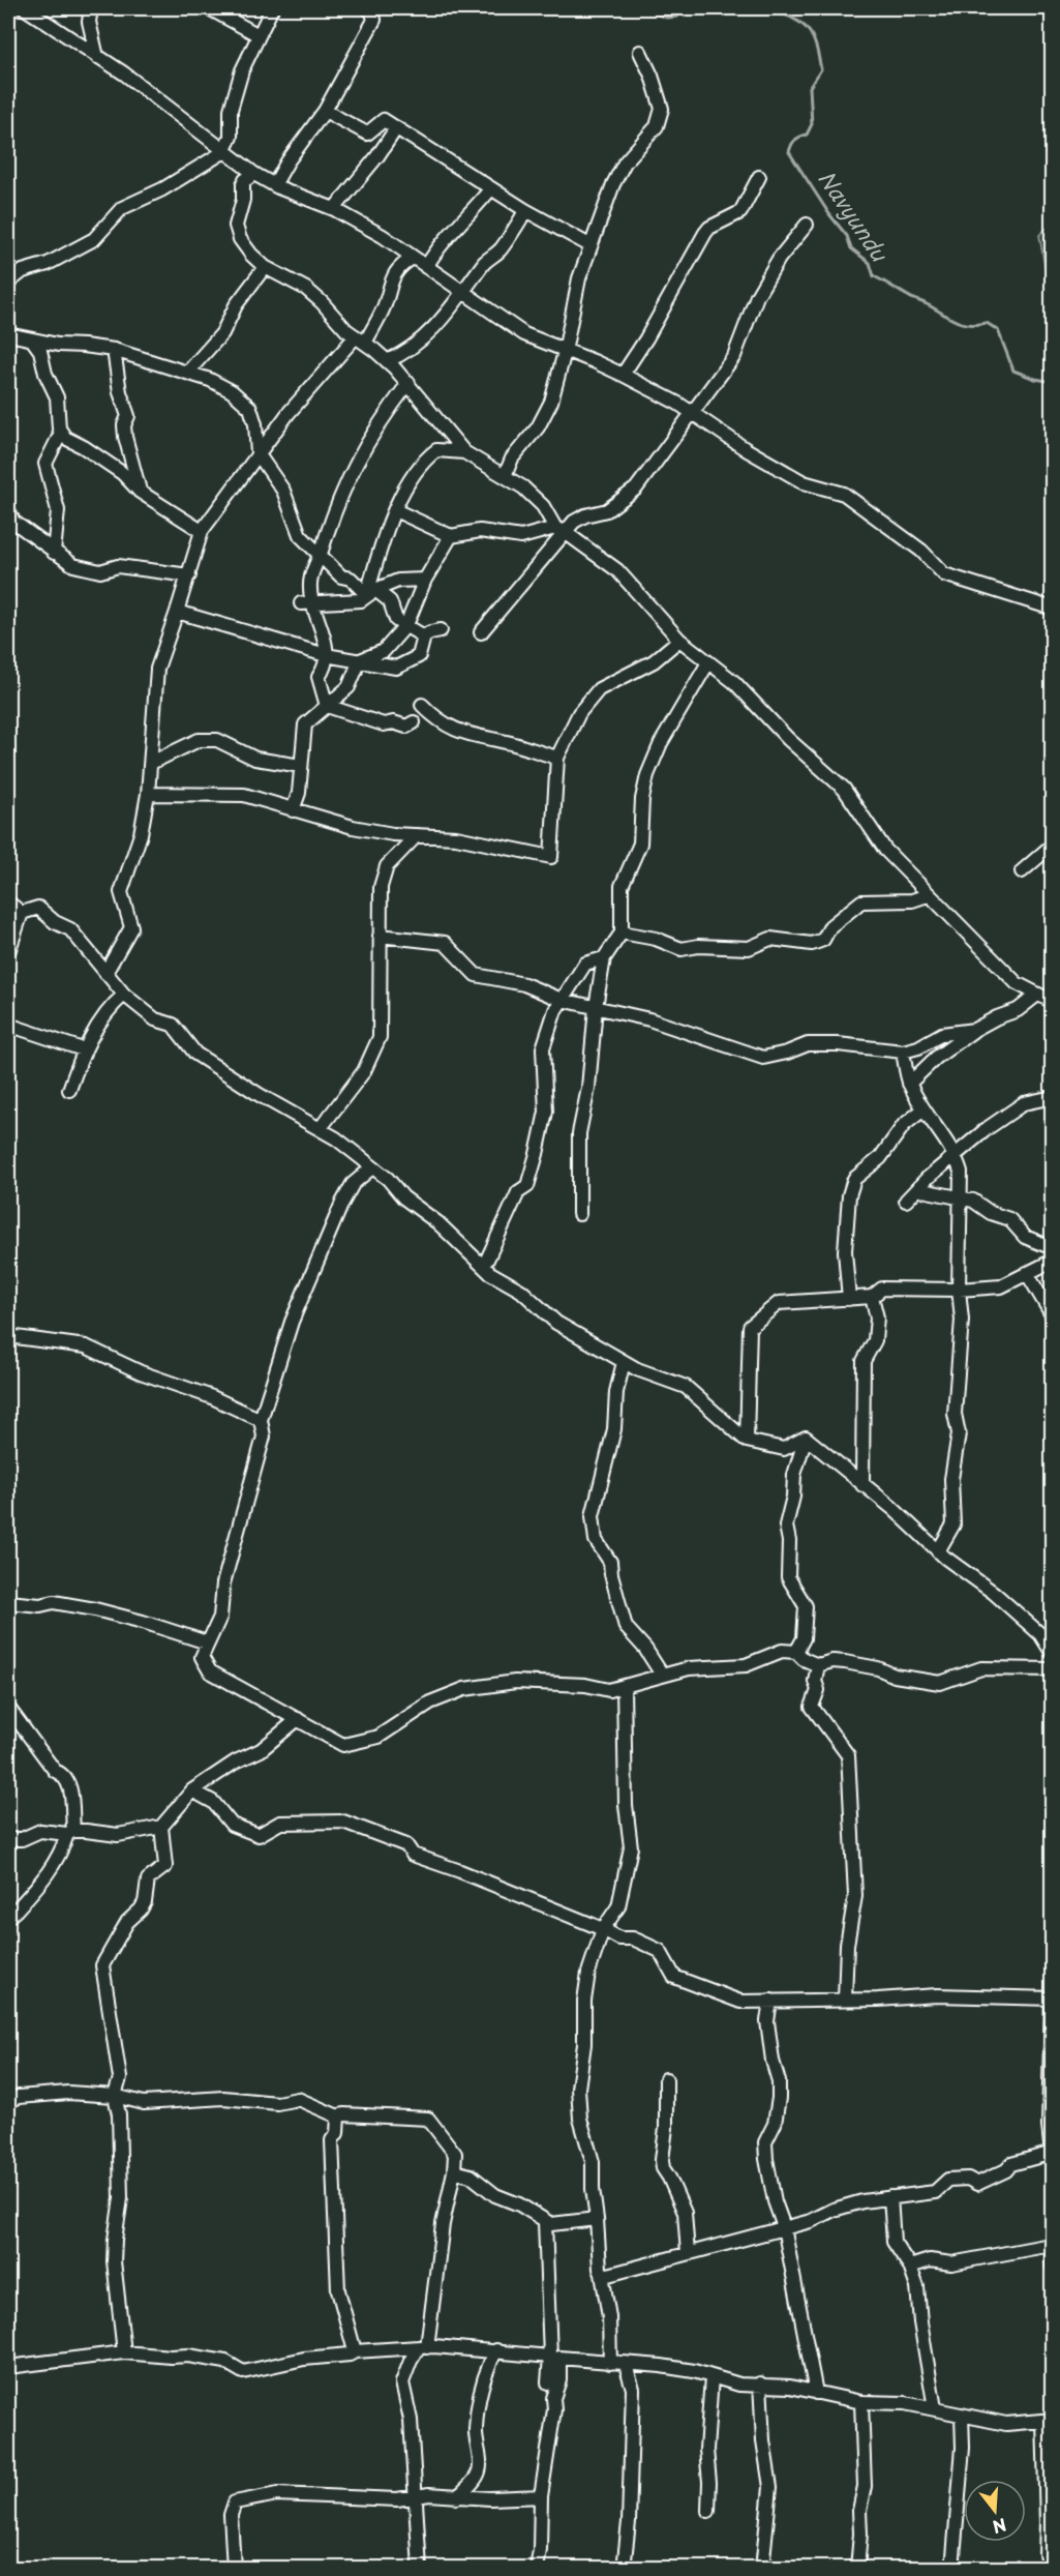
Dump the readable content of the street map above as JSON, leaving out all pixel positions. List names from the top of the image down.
{
  "water": ["Navyundu"],
  "north": "bottom"
}
